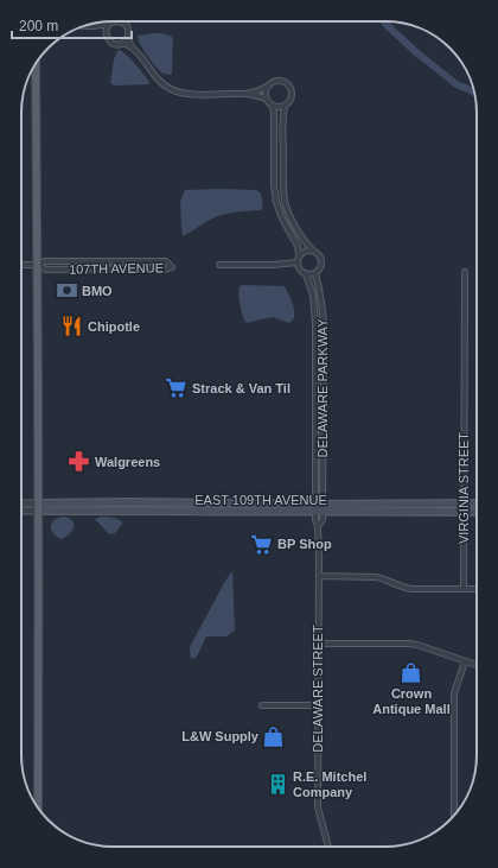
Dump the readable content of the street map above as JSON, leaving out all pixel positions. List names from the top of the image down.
{
  "streets": {
    "main road": ["EAST 109TH AVENUE"],
    "street": [
      "107TH AVENUE",
      "DELAWARE PARKWAY",
      "VIRGINIA STREET",
      "DELAWARE STREET"
    ]
  },
  "crossings": [
    ["DELAWARE PARKWAY", "EAST 109TH AVENUE"],
    ["DELAWARE PARKWAY", "DELAWARE STREET"],
    ["VIRGINIA STREET", "EAST 109TH AVENUE"],
    ["EAST 109TH AVENUE", "DELAWARE STREET"]
  ],
  "places": {
    "bank": ["BMO"],
    "restaurant": ["Chipotle"],
    "supermarket": ["Strack & Van Til", "BP Shop"],
    "pharmacy": ["Walgreens"],
    "shop": ["Crown Antique Mall", "L&W Supply"],
    "building": ["R.E. Mitchel Company"]
  },
  "scale_bar": "200 m"
}
